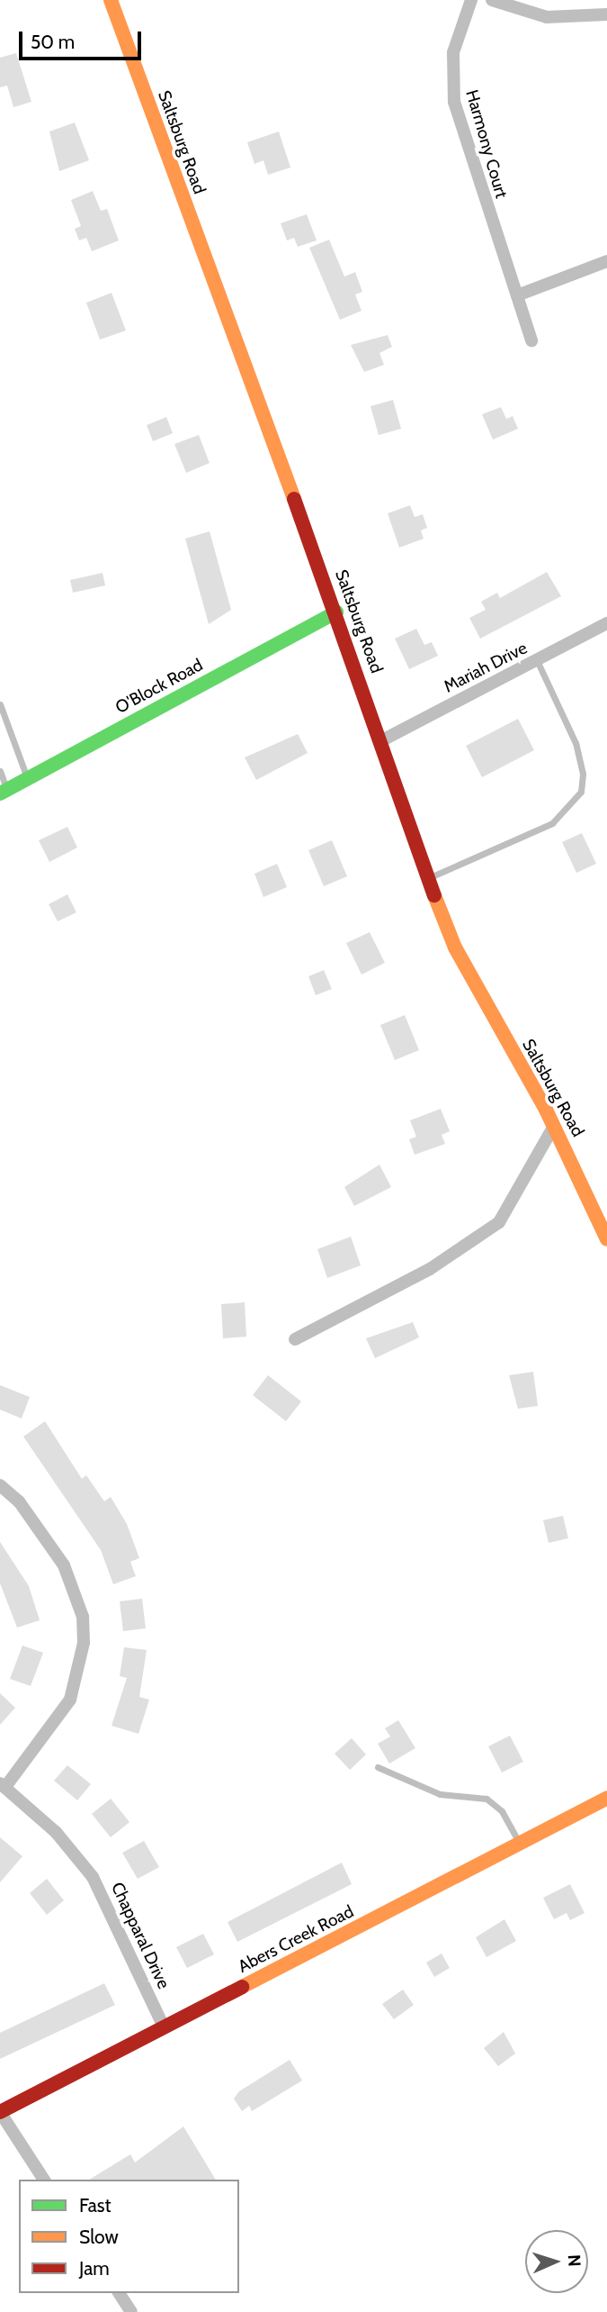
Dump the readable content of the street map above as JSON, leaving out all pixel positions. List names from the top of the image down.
{
  "streets": {
    "main road": ["Saltsburg Road", "O'Block Road", "Abers Creek Road"],
    "street": ["Harmony Court", "Mariah Drive", "Chapparal Drive"]
  },
  "crossings": [
    ["Saltsburg Road", "Mariah Drive"],
    ["Saltsburg Road", "O'Block Road"],
    ["Chapparal Drive", "Abers Creek Road"]
  ],
  "legend": ["Fast", "Slow", "Jam"],
  "scale_bar": "50 m",
  "north": "right"
}
